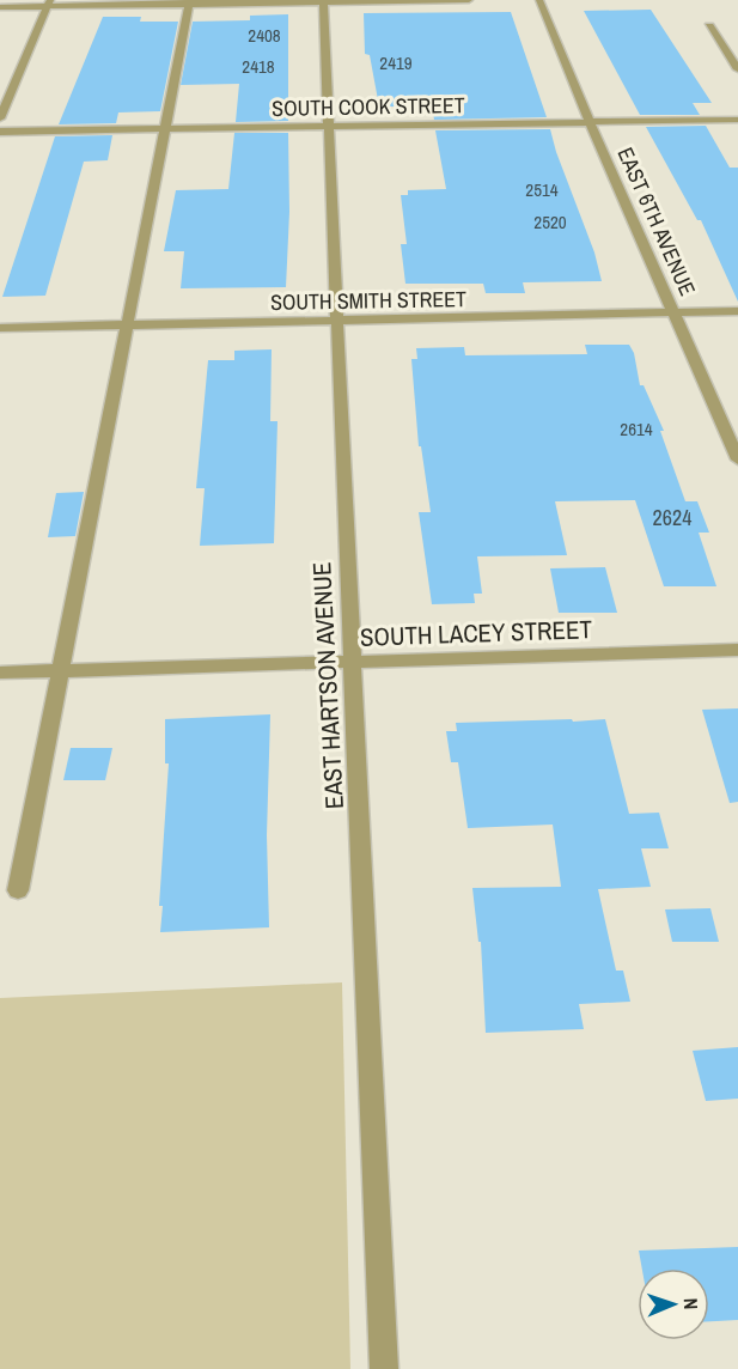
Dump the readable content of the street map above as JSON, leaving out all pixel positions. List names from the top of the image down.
{
  "streets": {
    "street": [
      "SOUTH COOK STREET",
      "EAST 6TH AVENUE",
      "SOUTH SMITH STREET",
      "SOUTH LACEY STREET",
      "EAST HARTSON AVENUE"
    ]
  },
  "crossings": [
    ["SOUTH COOK STREET", "EAST 6TH AVENUE"],
    ["SOUTH COOK STREET", "EAST HARTSON AVENUE"],
    ["EAST 6TH AVENUE", "SOUTH SMITH STREET"],
    ["SOUTH SMITH STREET", "EAST HARTSON AVENUE"],
    ["SOUTH LACEY STREET", "EAST HARTSON AVENUE"]
  ],
  "house_numbers": [
    "2408",
    "2419",
    "2418",
    "2514",
    "2520",
    "2614",
    "2624"
  ],
  "north": "right"
}
